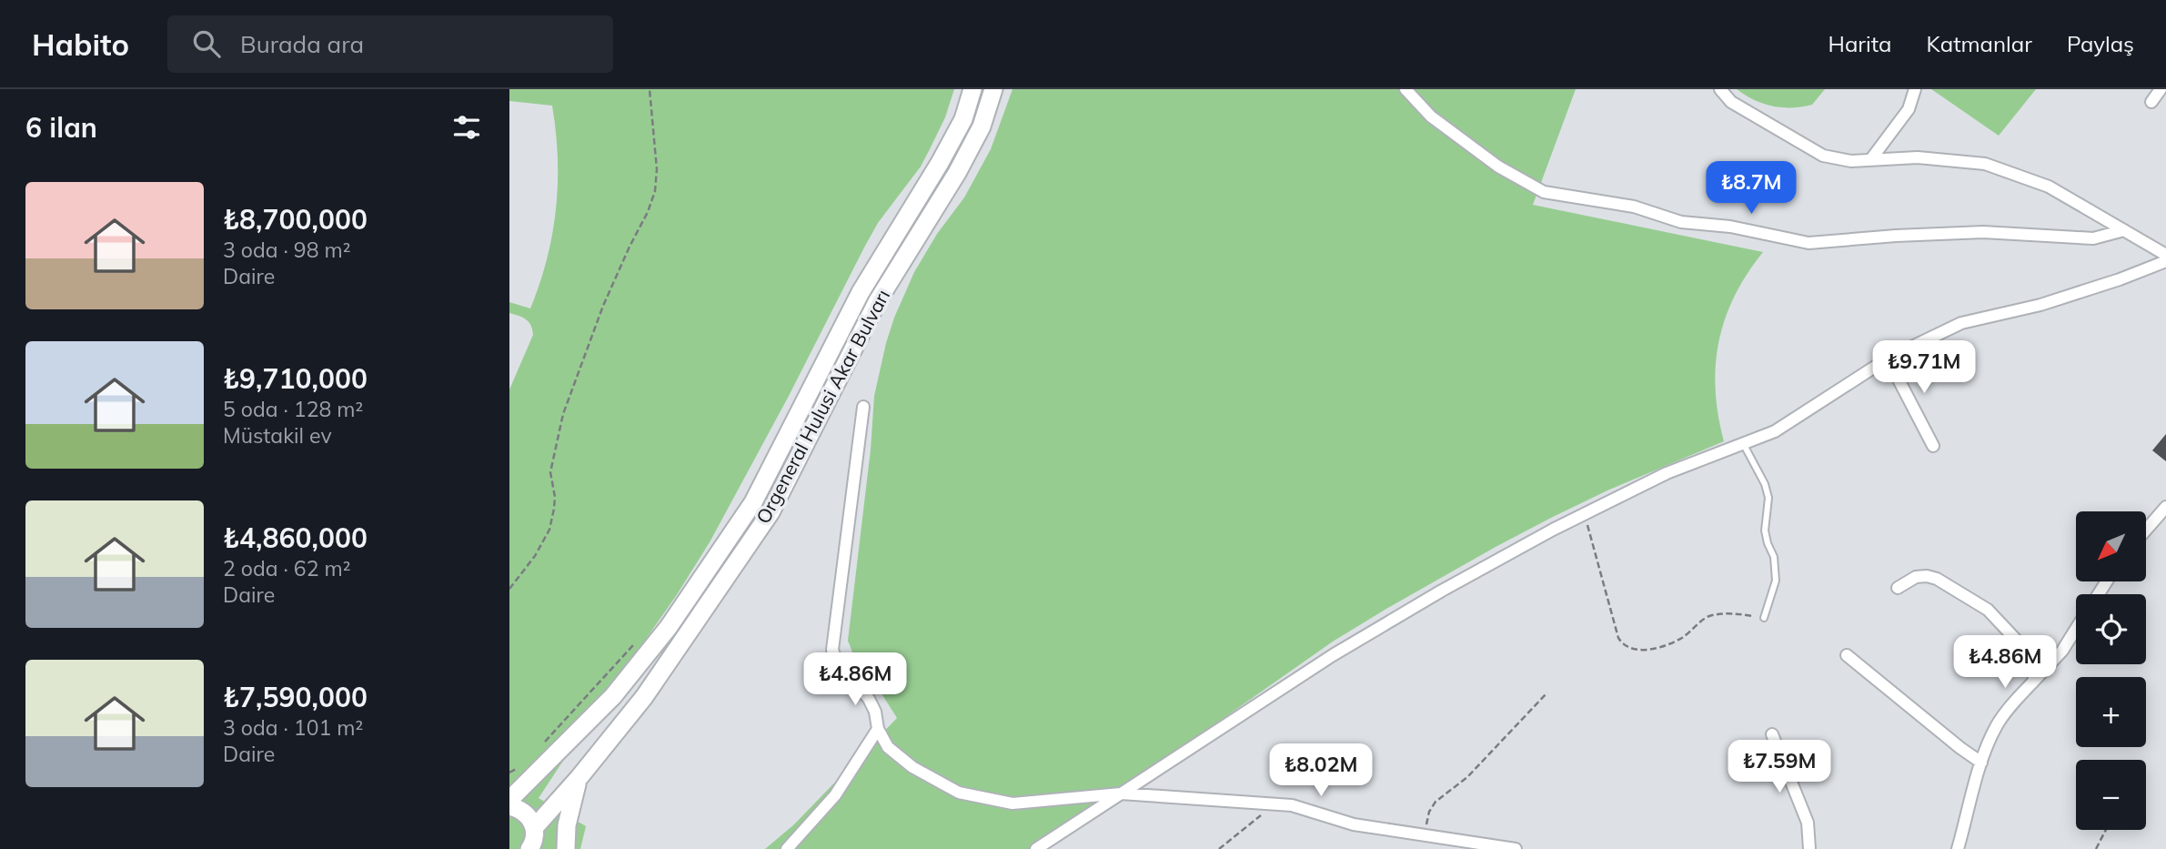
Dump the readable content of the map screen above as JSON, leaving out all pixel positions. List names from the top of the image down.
{
  "streets": {
    "main road": ["Orgeneral Hulusi Akar Bulvarı"]
  },
  "north": "bottom left",
  "page": {
    "header": "Habito",
    "search": "Burada ara",
    "nav": ["Harita", "Katmanlar", "Paylaş"],
    "heading": "6 ilan",
    "price": [
      "₺8.7M",
      "₺9.71M",
      "₺4.86M",
      "₺4.86M",
      "₺7.59M",
      "₺8.02M"
    ],
    "list": [
      {
        "name": "₺8,700,000",
        "note": "3 oda · 98 m² · Daire"
      },
      {
        "name": "₺9,710,000",
        "note": "5 oda · 128 m² · Müstakil ev"
      },
      {
        "name": "₺4,860,000",
        "note": "2 oda · 62 m² · Daire"
      },
      {
        "name": "₺7,590,000",
        "note": "3 oda · 101 m² · Daire"
      }
    ],
    "map_buttons": ["+", "−"]
  }
}
